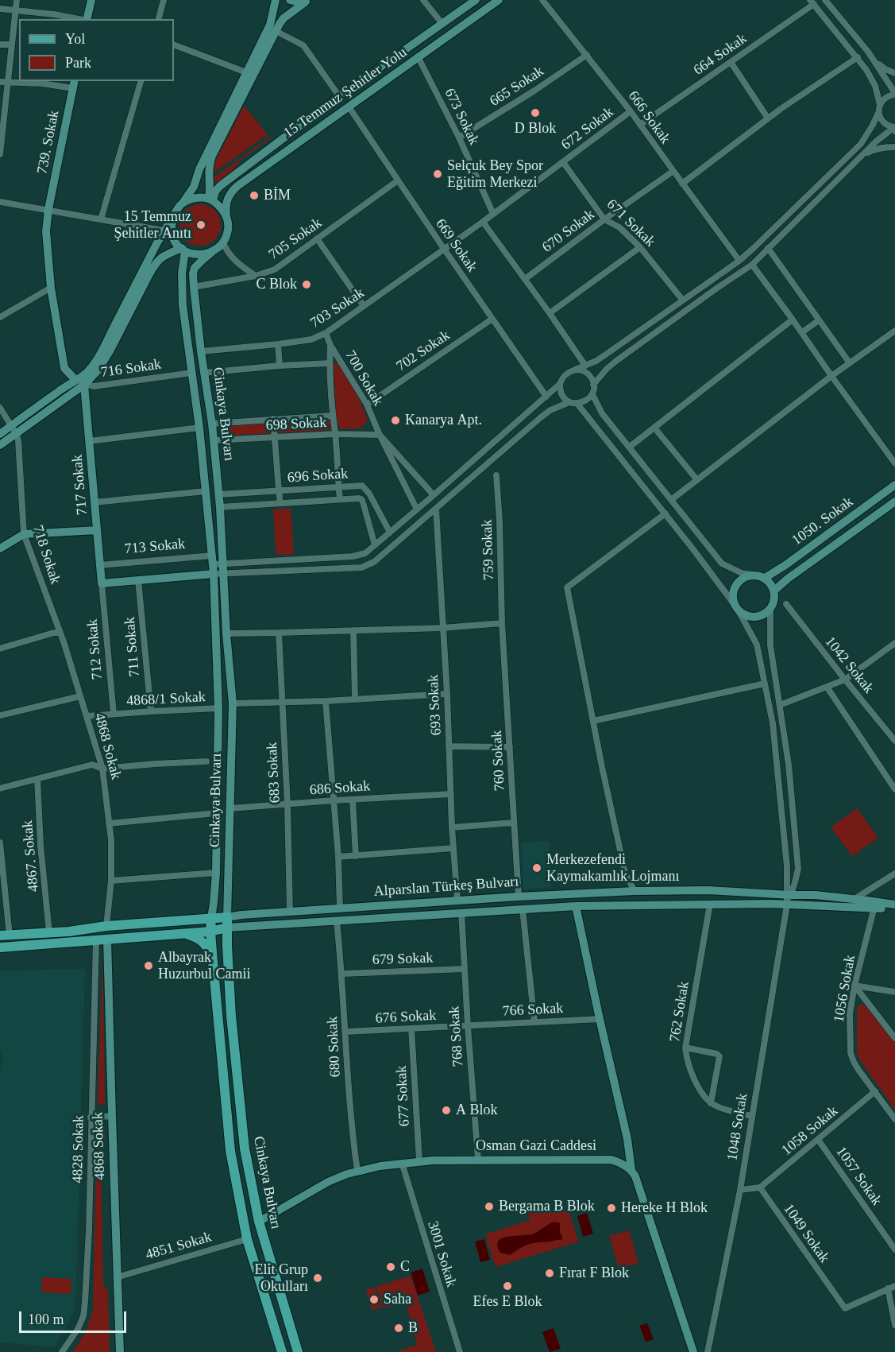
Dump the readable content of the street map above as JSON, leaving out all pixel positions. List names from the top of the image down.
{
  "streets": {
    "main road": [
      "15 Temmuz Şehitler Yolu",
      "739. Sokak",
      "Cinkaya Bulvarı",
      "717 Sokak",
      "1050. Sokak",
      "4868 Sokak",
      "Alparslan Türkeş Bulvarı",
      "Osman Gazi Caddesi"
    ],
    "street": [
      "664 Sokak",
      "665 Sokak",
      "673 Sokak",
      "666 Sokak",
      "672 Sokak",
      "671 Sokak",
      "670 Sokak",
      "705 Sokak",
      "669 Sokak",
      "703 Sokak",
      "702 Sokak",
      "716 Sokak",
      "700 Sokak",
      "698 Sokak",
      "696 Sokak",
      "713 Sokak",
      "759 Sokak",
      "718 Sokak",
      "711 Sokak",
      "712 Sokak",
      "1042 Sokak",
      "4868/1 Sokak",
      "693 Sokak",
      "760 Sokak",
      "683 Sokak",
      "686 Sokak",
      "4867. Sokak",
      "679 Sokak",
      "1056 Sokak",
      "766 Sokak",
      "762 Sokak",
      "676 Sokak",
      "768 Sokak",
      "680 Sokak",
      "677 Sokak",
      "1048 Sokak",
      "1058 Sokak",
      "4828 Sokak",
      "1057 Sokak",
      "1049 Sokak",
      "4851 Sokak",
      "3001 Sokak"
    ]
  },
  "crossings": [
    ["664 Sokak", "666 Sokak"],
    ["665 Sokak", "673 Sokak"],
    ["665 Sokak", "666 Sokak"],
    ["15 Temmuz Şehitler Yolu", "673 Sokak"],
    ["15 Temmuz Şehitler Yolu", "669 Sokak"],
    ["15 Temmuz Şehitler Yolu", "Cinkaya Bulvarı"],
    ["673 Sokak", "672 Sokak"],
    ["666 Sokak", "672 Sokak"],
    ["666 Sokak", "670 Sokak"],
    ["672 Sokak", "671 Sokak"],
    ["672 Sokak", "669 Sokak"],
    ["672 Sokak", "703 Sokak"],
    ["739. Sokak", "716 Sokak"],
    ["671 Sokak", "670 Sokak"],
    ["705 Sokak", "669 Sokak"],
    ["705 Sokak", "Cinkaya Bulvarı"],
    ["669 Sokak", "703 Sokak"],
    ["669 Sokak", "702 Sokak"],
    ["669 Sokak", "713 Sokak"],
    ["703 Sokak", "700 Sokak"],
    ["703 Sokak", "Cinkaya Bulvarı"],
    ["702 Sokak", "700 Sokak"],
    ["716 Sokak", "Cinkaya Bulvarı"],
    ["716 Sokak", "717 Sokak"],
    ["700 Sokak", "698 Sokak"],
    ["700 Sokak", "713 Sokak"],
    ["Cinkaya Bulvarı", "698 Sokak"],
    ["Cinkaya Bulvarı", "696 Sokak"],
    ["Cinkaya Bulvarı", "713 Sokak"],
    ["Cinkaya Bulvarı", "4868/1 Sokak"],
    ["Cinkaya Bulvarı", "686 Sokak"],
    ["Cinkaya Bulvarı", "Alparslan Türkeş Bulvarı"],
    ["Cinkaya Bulvarı", "Osman Gazi Caddesi"],
    ["Cinkaya Bulvarı", "4851 Sokak"],
    ["696 Sokak", "713 Sokak"],
    ["717 Sokak", "713 Sokak"],
    ["717 Sokak", "712 Sokak"],
    ["1050. Sokak", "1048 Sokak"],
    ["759 Sokak", "760 Sokak"],
    ["718 Sokak", "4868 Sokak"],
    ["711 Sokak", "4868/1 Sokak"],
    ["712 Sokak", "4868/1 Sokak"],
    ["4868/1 Sokak", "4868 Sokak"],
    ["693 Sokak", "686 Sokak"],
    ["693 Sokak", "Alparslan Türkeş Bulvarı"],
    ["4868 Sokak", "Alparslan Türkeş Bulvarı"],
    ["4868 Sokak", "4851 Sokak"],
    ["760 Sokak", "Alparslan Türkeş Bulvarı"],
    ["683 Sokak", "686 Sokak"],
    ["683 Sokak", "Alparslan Türkeş Bulvarı"],
    ["4867. Sokak", "Alparslan Türkeş Bulvarı"],
    ["Alparslan Türkeş Bulvarı", "1056 Sokak"],
    ["Alparslan Türkeş Bulvarı", "762 Sokak"],
    ["Alparslan Türkeş Bulvarı", "768 Sokak"],
    ["Alparslan Türkeş Bulvarı", "680 Sokak"],
    ["Alparslan Türkeş Bulvarı", "1048 Sokak"],
    ["Alparslan Türkeş Bulvarı", "4828 Sokak"],
    ["679 Sokak", "768 Sokak"],
    ["679 Sokak", "680 Sokak"],
    ["1056 Sokak", "1058 Sokak"],
    ["766 Sokak", "676 Sokak"],
    ["766 Sokak", "768 Sokak"],
    ["676 Sokak", "768 Sokak"],
    ["676 Sokak", "680 Sokak"],
    ["676 Sokak", "677 Sokak"],
    ["768 Sokak", "Osman Gazi Caddesi"],
    ["680 Sokak", "Osman Gazi Caddesi"],
    ["677 Sokak", "Osman Gazi Caddesi"],
    ["1058 Sokak", "1057 Sokak"],
    ["1058 Sokak", "1049 Sokak"],
    ["Osman Gazi Caddesi", "3001 Sokak"]
  ],
  "places": [
    "D Blok",
    "Selçuk Bey Spor Eğitim Merkezi",
    "BİM",
    "15 Temmuz Şehitler Anıtı",
    "C Blok",
    "Kanarya Apt.",
    "Merkezefendi Kaymakamlık Lojmanı",
    "Albayrak Huzurbul Camii",
    "A Blok",
    "Bergama B Blok",
    "Hereke H Blok",
    "C",
    "Fırat F Blok",
    "Elit Grup Okulları",
    "Efes E Blok",
    "Saha",
    "B"
  ],
  "legend": ["Yol", "Park"],
  "scale_bar": "100 m"
}
